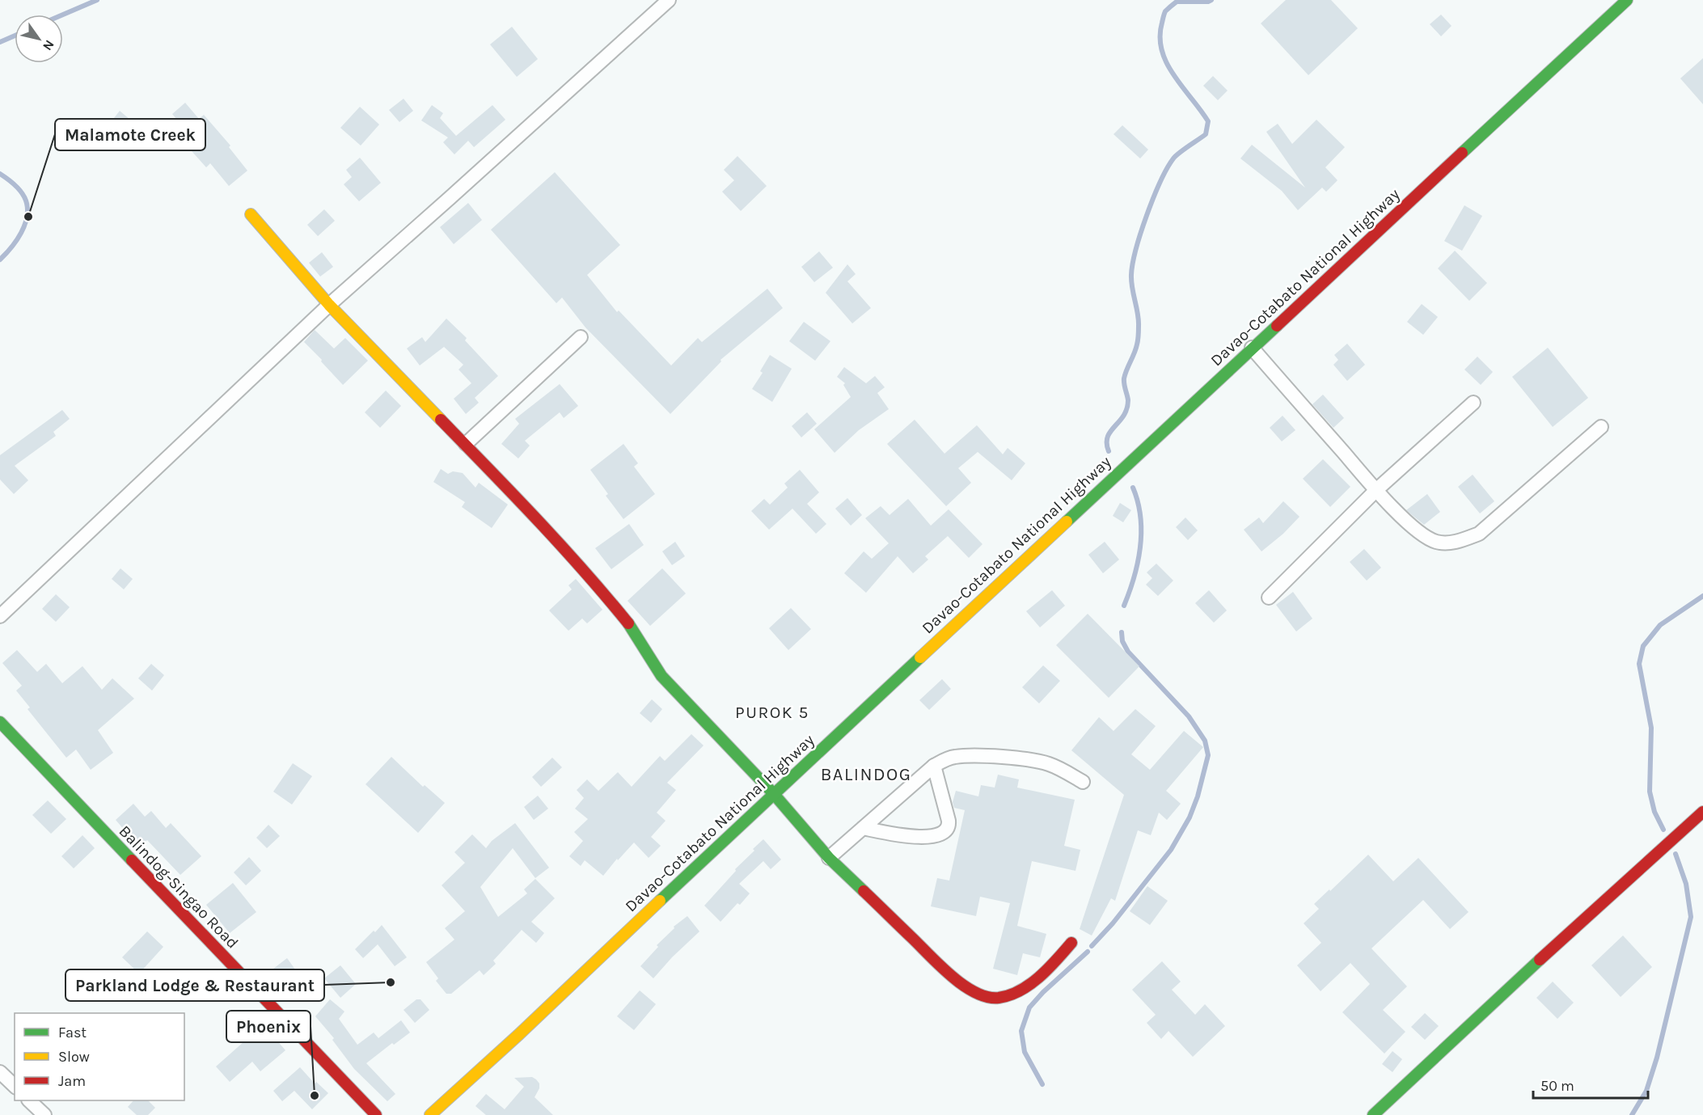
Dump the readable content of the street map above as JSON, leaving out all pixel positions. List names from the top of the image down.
{
  "streets": {
    "main road": ["Davao-Cotabato National Highway", "Balindog-Singao Road"]
  },
  "districts": ["PUROK 5", "BALINDOG"],
  "places": ["Malamote Creek", "Parkland Lodge & Restaurant", "Phoenix"],
  "legend": ["Fast", "Slow", "Jam"],
  "scale_bar": "50 m",
  "north": "bottom right"
}
